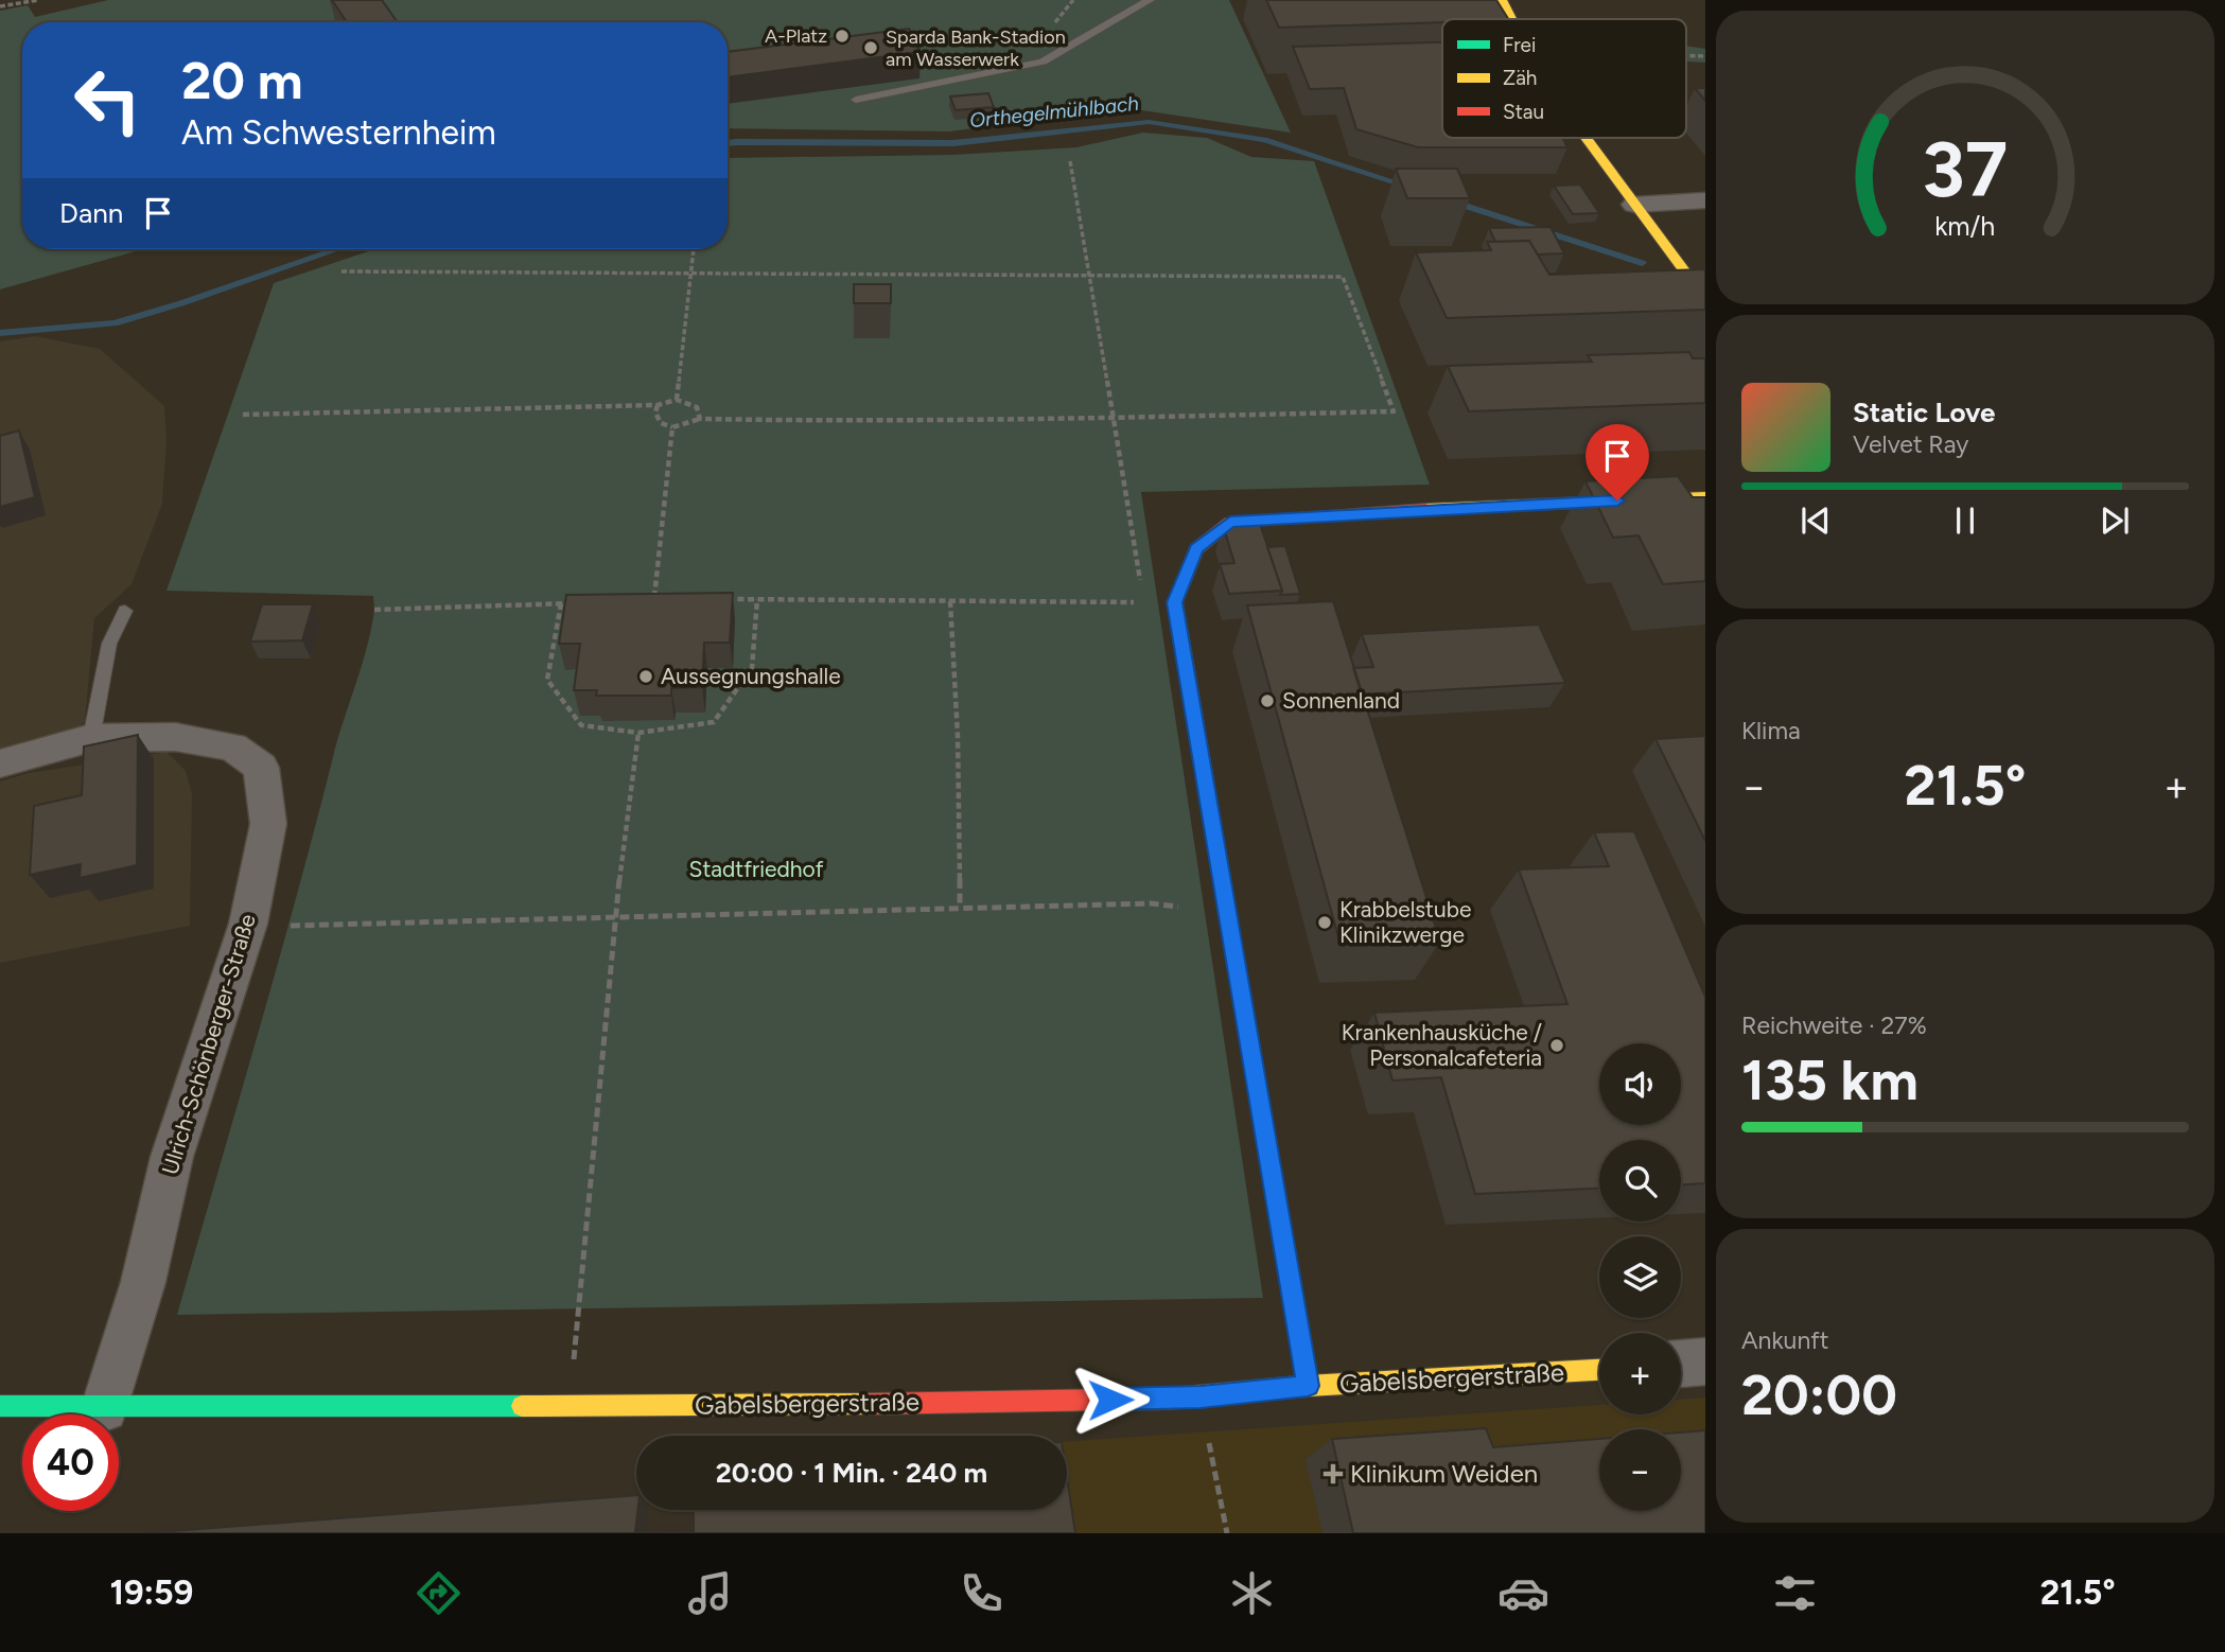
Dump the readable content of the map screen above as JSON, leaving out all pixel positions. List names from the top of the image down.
{
  "streets": {
    "street": ["Ulrich-Schönberger-Straße", "Gabelsbergerstraße"]
  },
  "crossings": [
    ["Ulrich-Schönberger-Straße", "Gabelsbergerstraße"]
  ],
  "water": ["Orthegelmühlbach"],
  "parks": ["Stadtfriedhof"],
  "places": {
    "other": [
      "A-Platz",
      "Sparda Bank-Stadion am Wasserwerk",
      "Aussegnungshalle",
      "Sonnenland",
      "Krabbelstube Klinikzwerge",
      "Krankenhausküche / Personalcafeteria"
    ],
    "health": ["Klinikum Weiden"]
  },
  "legend": ["Frei", "Zäh", "Stau"],
  "page": {
    "turn": ["20 m", "Am Schwesternheim"],
    "then": "Dann",
    "song": ["Static Love", "Velvet Ray"],
    "tile": [
      "Klima",
      ["Reichweite · 27%", "135 km"],
      ["Ankunft", "20:00"]
    ],
    "heat": ["−", "21.5°", "+"],
    "map_buttons": ["+", "−"],
    "limit": "40",
    "trip": "20:00 · 1 Min. · 240 m",
    "tabs": ["19:59", "21.5°"],
    "gauge": ["37", "km/h"]
  }
}
